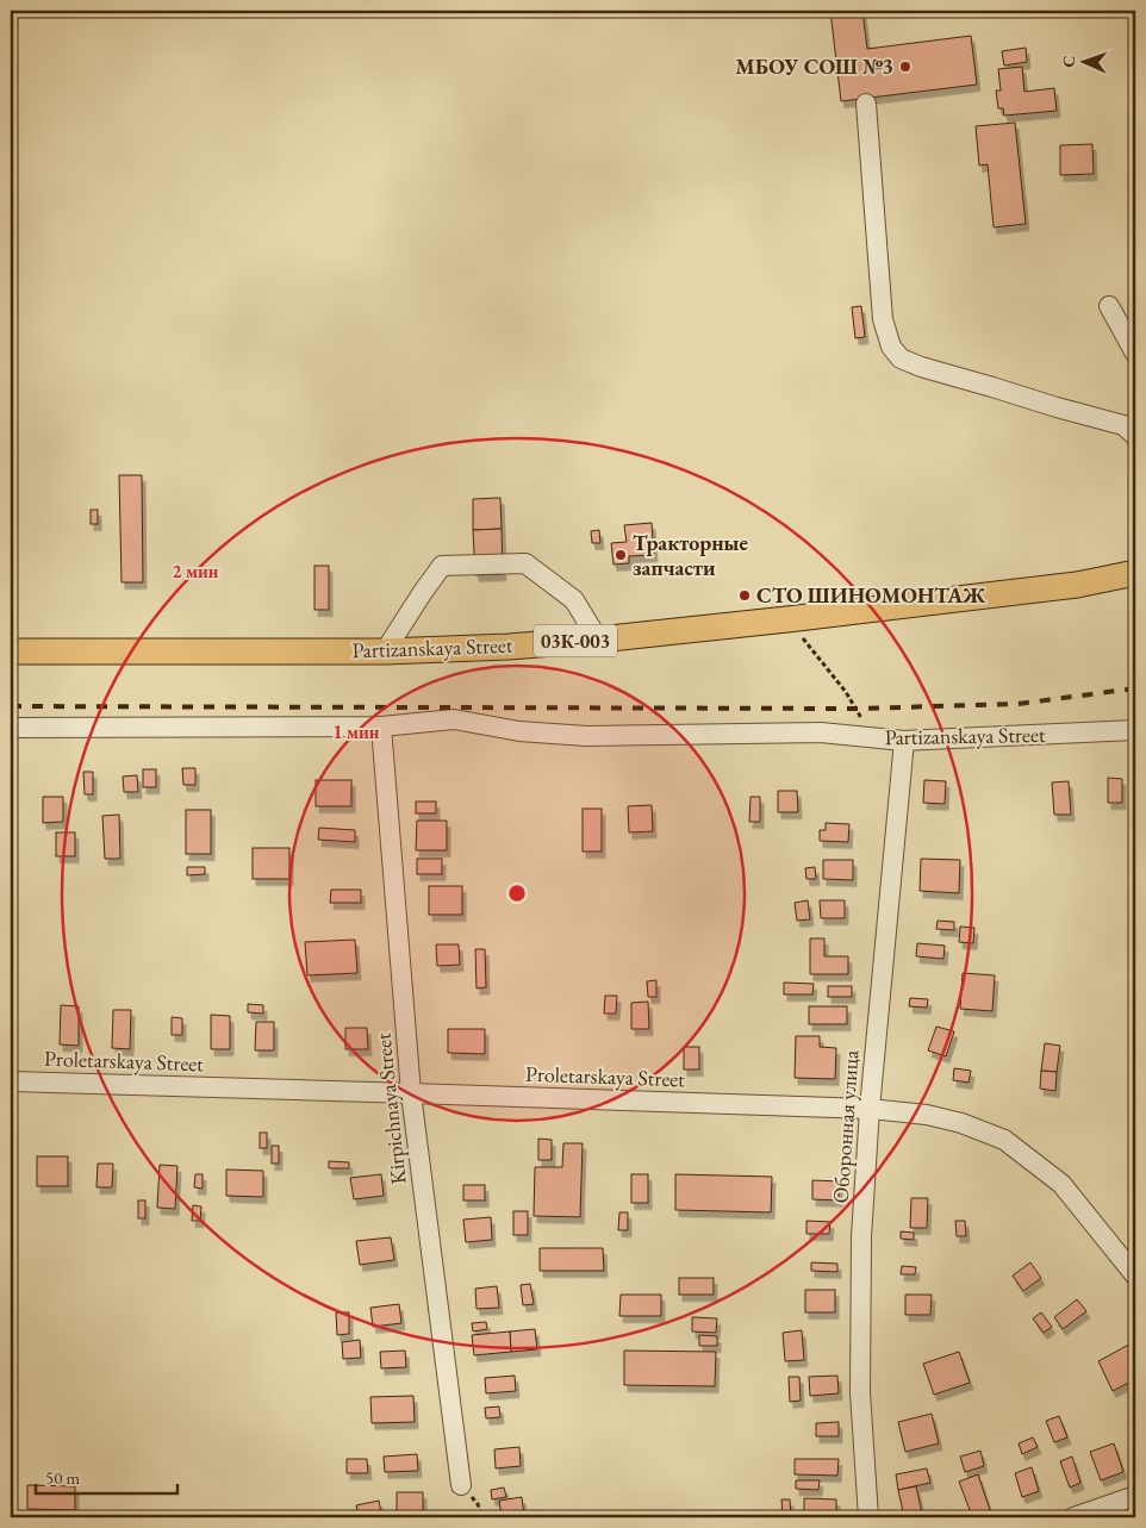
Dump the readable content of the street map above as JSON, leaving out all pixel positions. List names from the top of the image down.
{
  "streets": {
    "main road": ["03К-003", "Partizanskaya Street"],
    "street": ["Proletarskaya Street", "Kirpichnaya Street", "Оборонная улица"]
  },
  "crossings": [
    ["Partizanskaya Street", "Kirpichnaya Street"],
    ["Partizanskaya Street", "Оборонная улица"],
    ["Proletarskaya Street", "Kirpichnaya Street"],
    ["Proletarskaya Street", "Оборонная улица"]
  ],
  "places": ["МБОУ СОШ №3", "Тракторные запчасти", "СТО ШИНОМОНТАЖ"],
  "scale_bar": "50 m",
  "north": "left",
  "rings": ["2 мин", "1 мин"]
}
